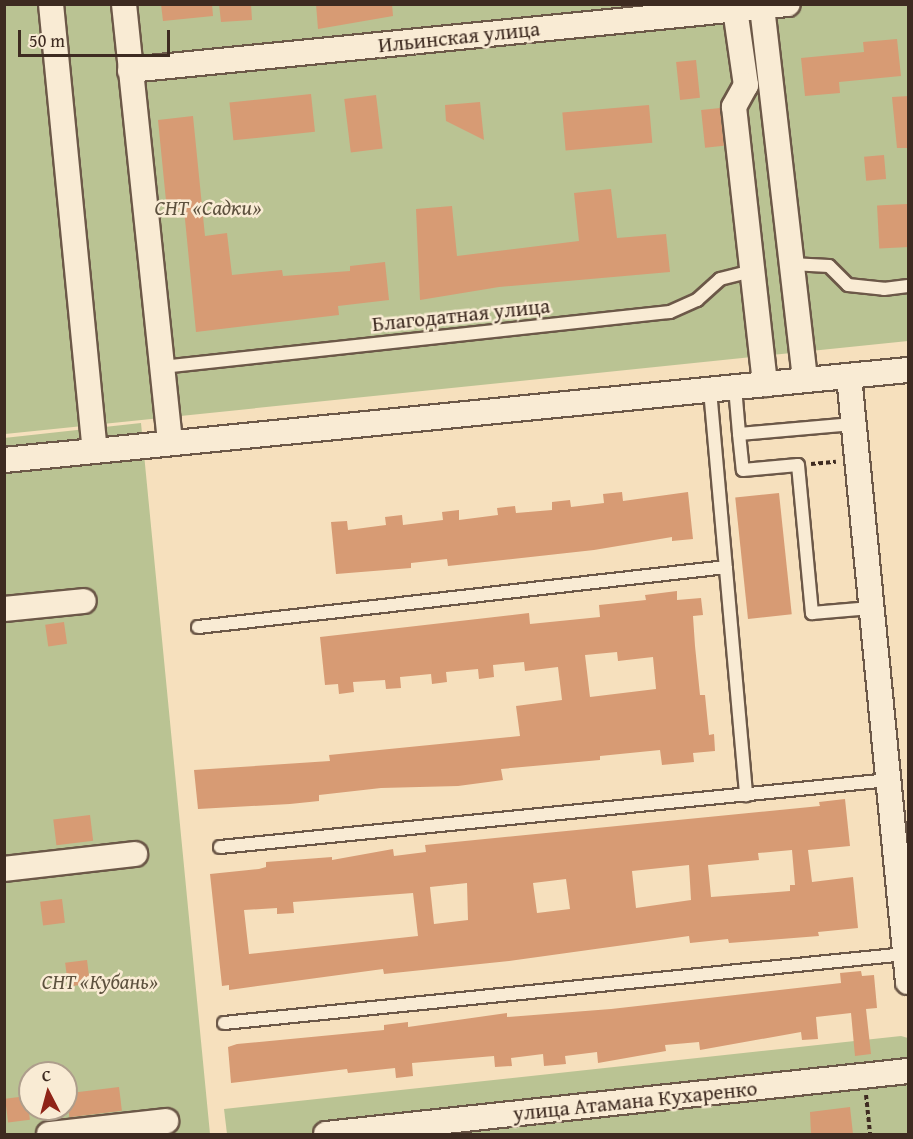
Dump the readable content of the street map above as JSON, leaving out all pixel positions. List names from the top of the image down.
{
  "streets": {
    "street": ["Ильинская улица", "улица Атамана Кухаренко"],
    "lane": ["Благодатная улица"]
  },
  "parks": ["СНТ «Садки»", "СНТ «Кубань»"],
  "scale_bar": "50 m",
  "north": "top"
}
